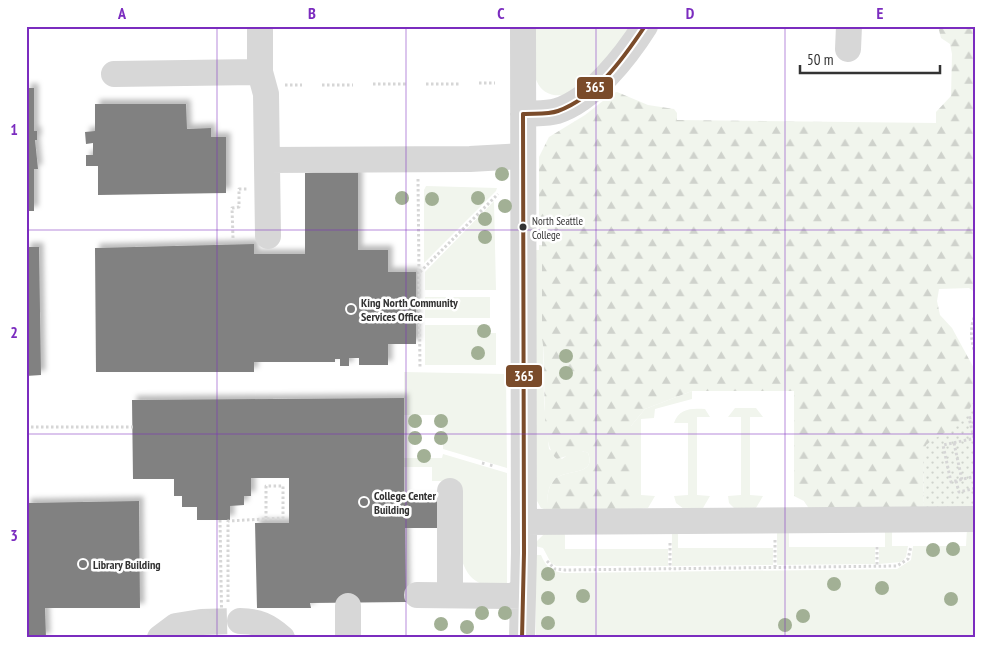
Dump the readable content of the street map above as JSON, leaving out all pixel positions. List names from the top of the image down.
{
  "places": [
    "North Seattle College",
    "King North Community Services Office",
    "College Center Building",
    "Library Building"
  ],
  "lines": ["transit line 365"],
  "scale_bar": "50 m",
  "grid": {
    "columns": [
      "A",
      "B",
      "C",
      "D",
      "E"
    ],
    "rows": ["1", "2", "3"]
  }
}
